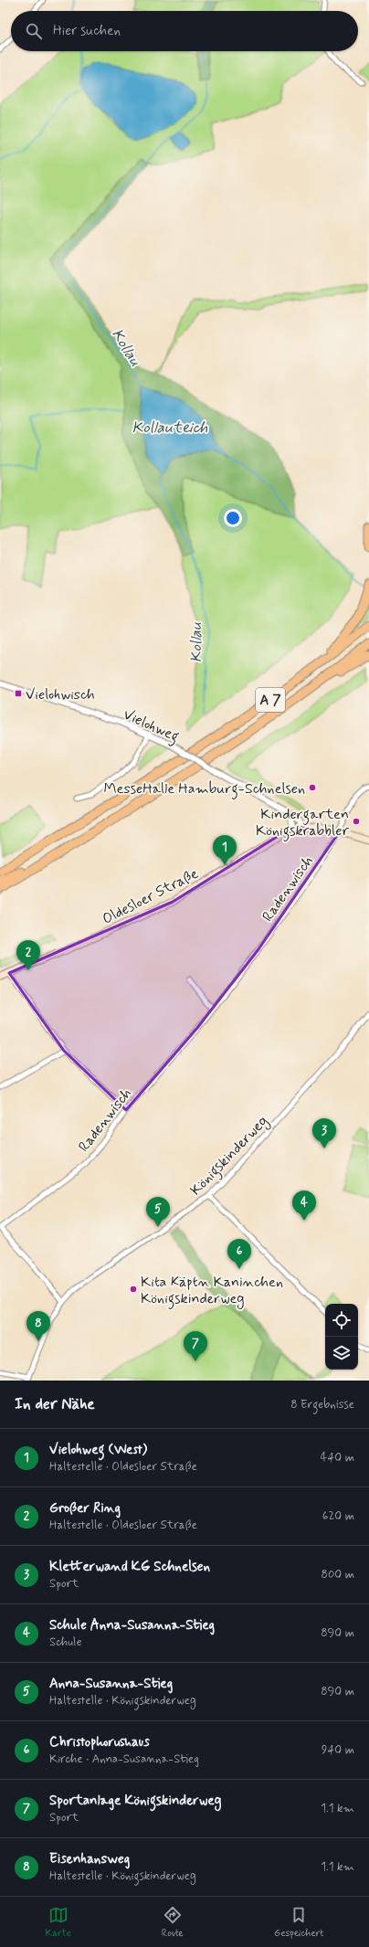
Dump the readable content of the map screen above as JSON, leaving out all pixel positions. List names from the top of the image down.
{
  "streets": {
    "highway": ["A 7"],
    "main road": ["Oldesloer Straße"],
    "street": ["Vielohweg", "Radenwisch", "Königskinderweg"]
  },
  "crossings": [
    ["Vielohweg", "Oldesloer Straße"],
    ["Radenwisch", "Oldesloer Straße"]
  ],
  "water": ["Kollau", "Kollauteich"],
  "places": {
    "transit": ["Vielohwisch"],
    "other": ["MesseHalle Hamburg-Schnelsen", "Kindergarten Königskrabbler", "Kita Käptn Kaninchen Königskinderweg"]
  },
  "page": {
    "search": "Hier suchen",
    "pins": [
      "1",
      "2",
      "3",
      "4",
      "5",
      "6",
      "8",
      "7"
    ],
    "heading": ["In der Nähe", "8 Ergebnisse"],
    "list": [
      {
        "mark": "1",
        "name": "Vielohweg (West)",
        "note": "Haltestelle · Oldesloer Straße",
        "value": "440 m"
      },
      {
        "mark": "2",
        "name": "Großer Ring",
        "note": "Haltestelle · Oldesloer Straße",
        "value": "620 m"
      },
      {
        "mark": "3",
        "name": "Kletterwand KG Schnelsen",
        "note": "Sport",
        "value": "800 m"
      },
      {
        "mark": "4",
        "name": "Schule Anna-Susanna-Stieg",
        "note": "Schule",
        "value": "890 m"
      },
      {
        "mark": "5",
        "name": "Anna-Susanna-Stieg",
        "note": "Haltestelle · Königskinderweg",
        "value": "890 m"
      },
      {
        "mark": "6",
        "name": "Christophorushaus",
        "note": "Kirche · Anna-Susanna-Stieg",
        "value": "940 m"
      },
      {
        "mark": "7",
        "name": "Sportanlage Königskinderweg",
        "note": "Sport",
        "value": "1.1 km"
      },
      {
        "mark": "8",
        "name": "Eisenhansweg",
        "note": "Haltestelle · Königskinderweg",
        "value": "1.1 km"
      }
    ],
    "nav": ["Karte", "Route", "Gespeichert"]
  }
}
